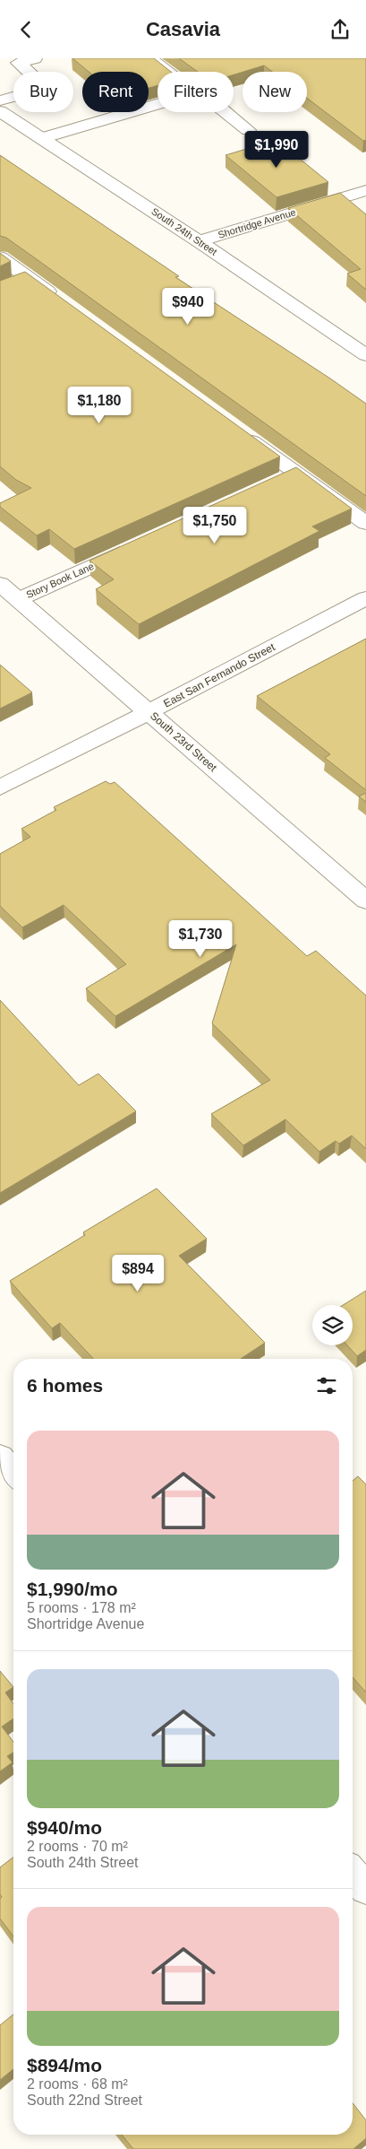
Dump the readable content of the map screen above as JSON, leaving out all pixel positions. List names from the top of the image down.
{
  "streets": {
    "street": [
      "Shortridge Avenue",
      "South 24th Street",
      "Story Book Lane",
      "East San Fernando Street",
      "South 23rd Street"
    ]
  },
  "crossings": [
    ["Shortridge Avenue", "South 24th Street"],
    ["Story Book Lane", "South 23rd Street"],
    ["East San Fernando Street", "South 23rd Street"]
  ],
  "page": {
    "header": "Casavia",
    "chip": [
      "Buy",
      "Rent",
      "Filters",
      "New"
    ],
    "price": [
      "$1,990",
      "$940",
      "$1,180",
      "$1,750",
      "$1,730",
      "$894"
    ],
    "heading": "6 homes",
    "list": [
      {
        "name": "$1,990/mo",
        "note": "5 rooms · 178 m² · Shortridge Avenue"
      },
      {
        "name": "$940/mo",
        "note": "2 rooms · 70 m² · South 24th Street"
      },
      {
        "name": "$894/mo",
        "note": "2 rooms · 68 m² · South 22nd Street"
      }
    ]
  }
}
